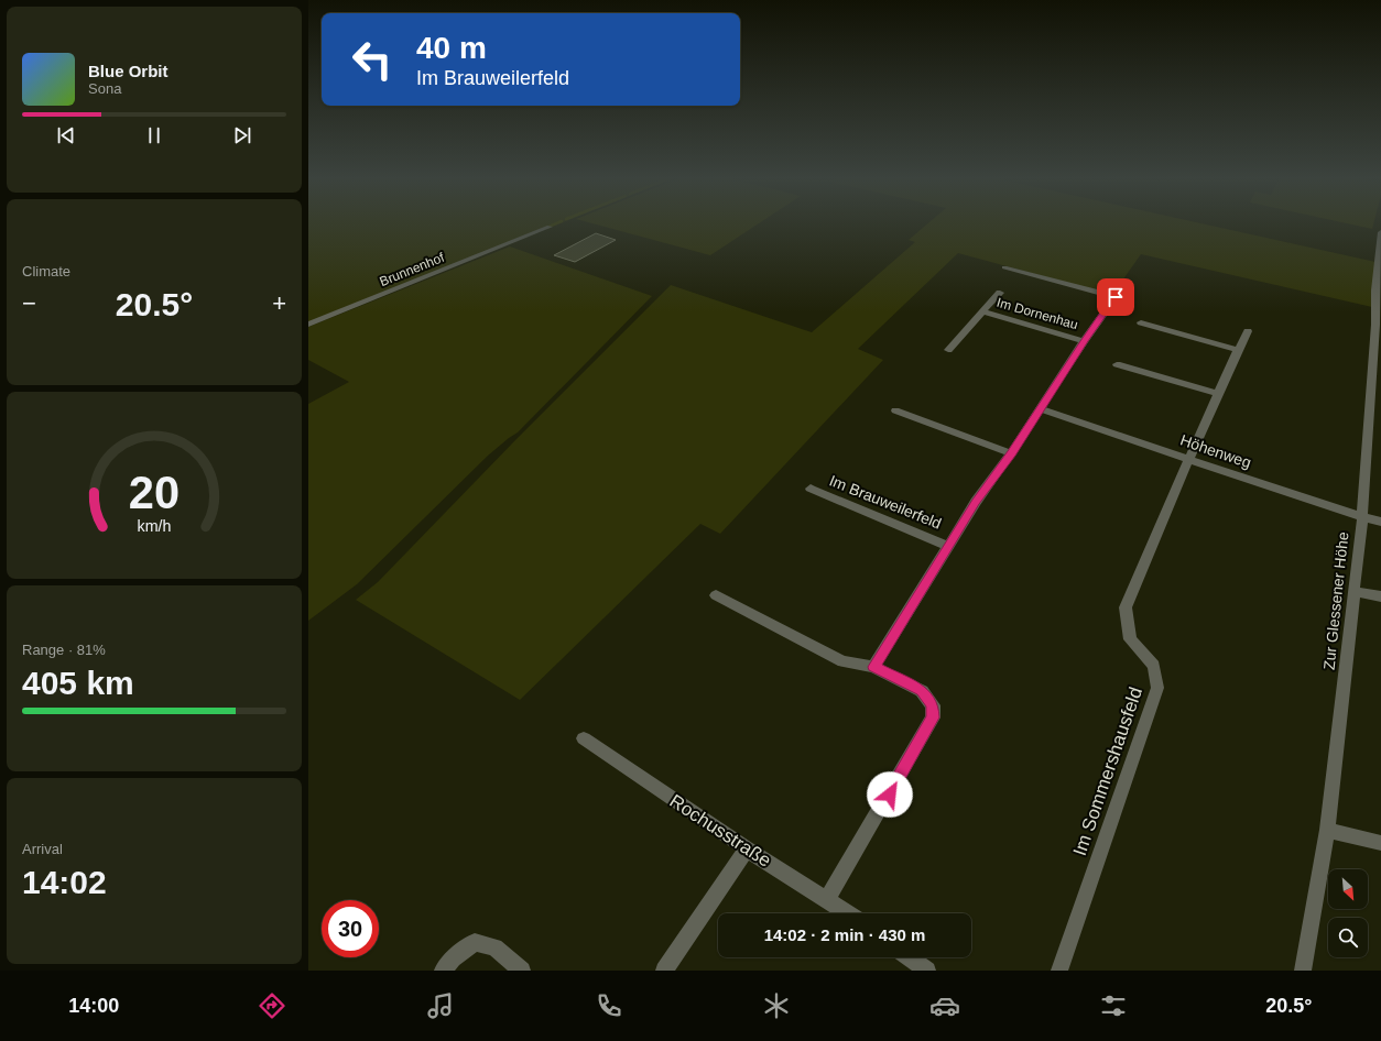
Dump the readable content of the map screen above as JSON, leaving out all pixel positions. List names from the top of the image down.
{
  "streets": {
    "street": [
      "Brunnenhof",
      "Im Dornenhau",
      "Höhenweg",
      "Im Brauweilerfeld",
      "Zur Glessener Höhe",
      "Im Sommershausfeld",
      "Rochusstraße"
    ]
  },
  "crossings": [
    ["Im Dornenhau", "Höhenweg"],
    ["Im Dornenhau", "Im Brauweilerfeld"],
    ["Höhenweg", "Im Brauweilerfeld"],
    ["Höhenweg", "Zur Glessener Höhe"],
    ["Höhenweg", "Im Sommershausfeld"]
  ],
  "north": "bottom right",
  "page": {
    "turn": ["40 m", "Im Brauweilerfeld"],
    "song": ["Blue Orbit", "Sona"],
    "tile": [
      "Climate",
      ["Range · 81%", "405 km"],
      ["Arrival", "14:02"]
    ],
    "heat": ["−", "20.5°", "+"],
    "limit": "30",
    "trip": "14:02 · 2 min · 430 m",
    "tabs": ["14:00", "20.5°"],
    "gauge": ["20", "km/h"]
  }
}
